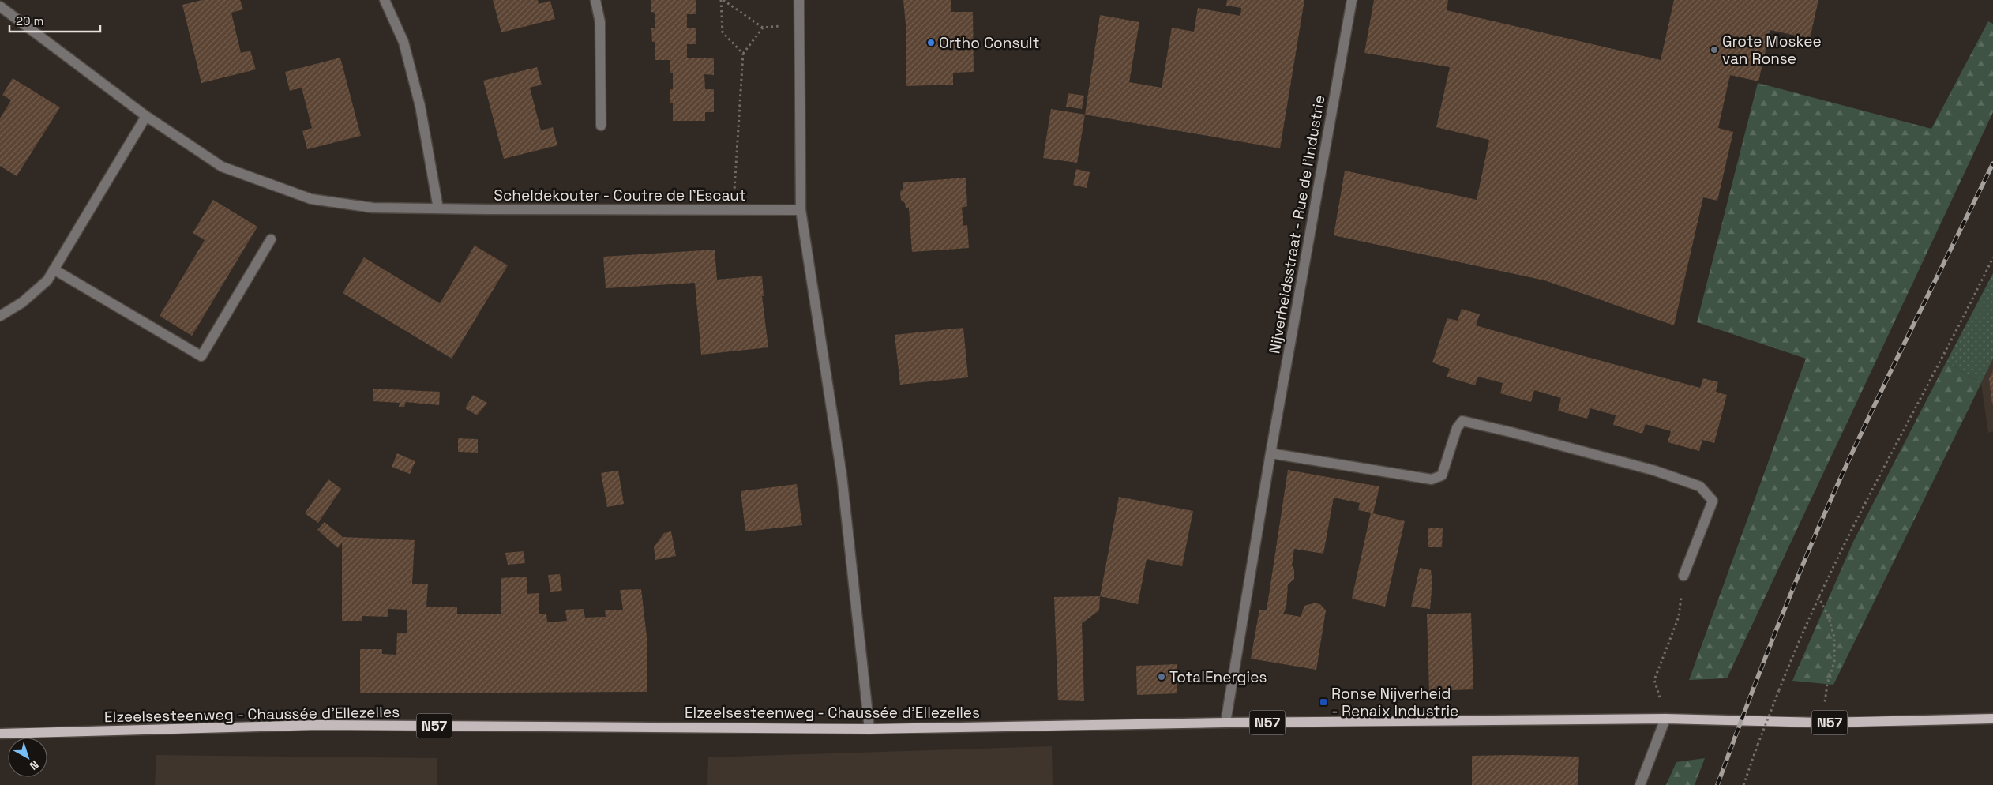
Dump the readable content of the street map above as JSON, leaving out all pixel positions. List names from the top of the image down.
{
  "streets": {
    "main road": ["Elzeelsesteenweg - Chaussée d'Ellezelles", "N57"],
    "street": ["Scheldekouter - Coutre de l'Escaut", "Nijverheidsstraat - Rue de l'Industrie"]
  },
  "crossings": [
    ["Nijverheidsstraat - Rue de l'Industrie", "Elzeelsesteenweg - Chaussée d'Ellezelles"],
    ["Elzeelsesteenweg - Chaussée d'Ellezelles", "N57"]
  ],
  "places": {
    "other": ["Ortho Consult", "Grote Moskee van Ronse", "TotalEnergies"],
    "transit": ["Ronse Nijverheid - Renaix Industrie"]
  },
  "scale_bar": "20 m",
  "north": "bottom right"
}
